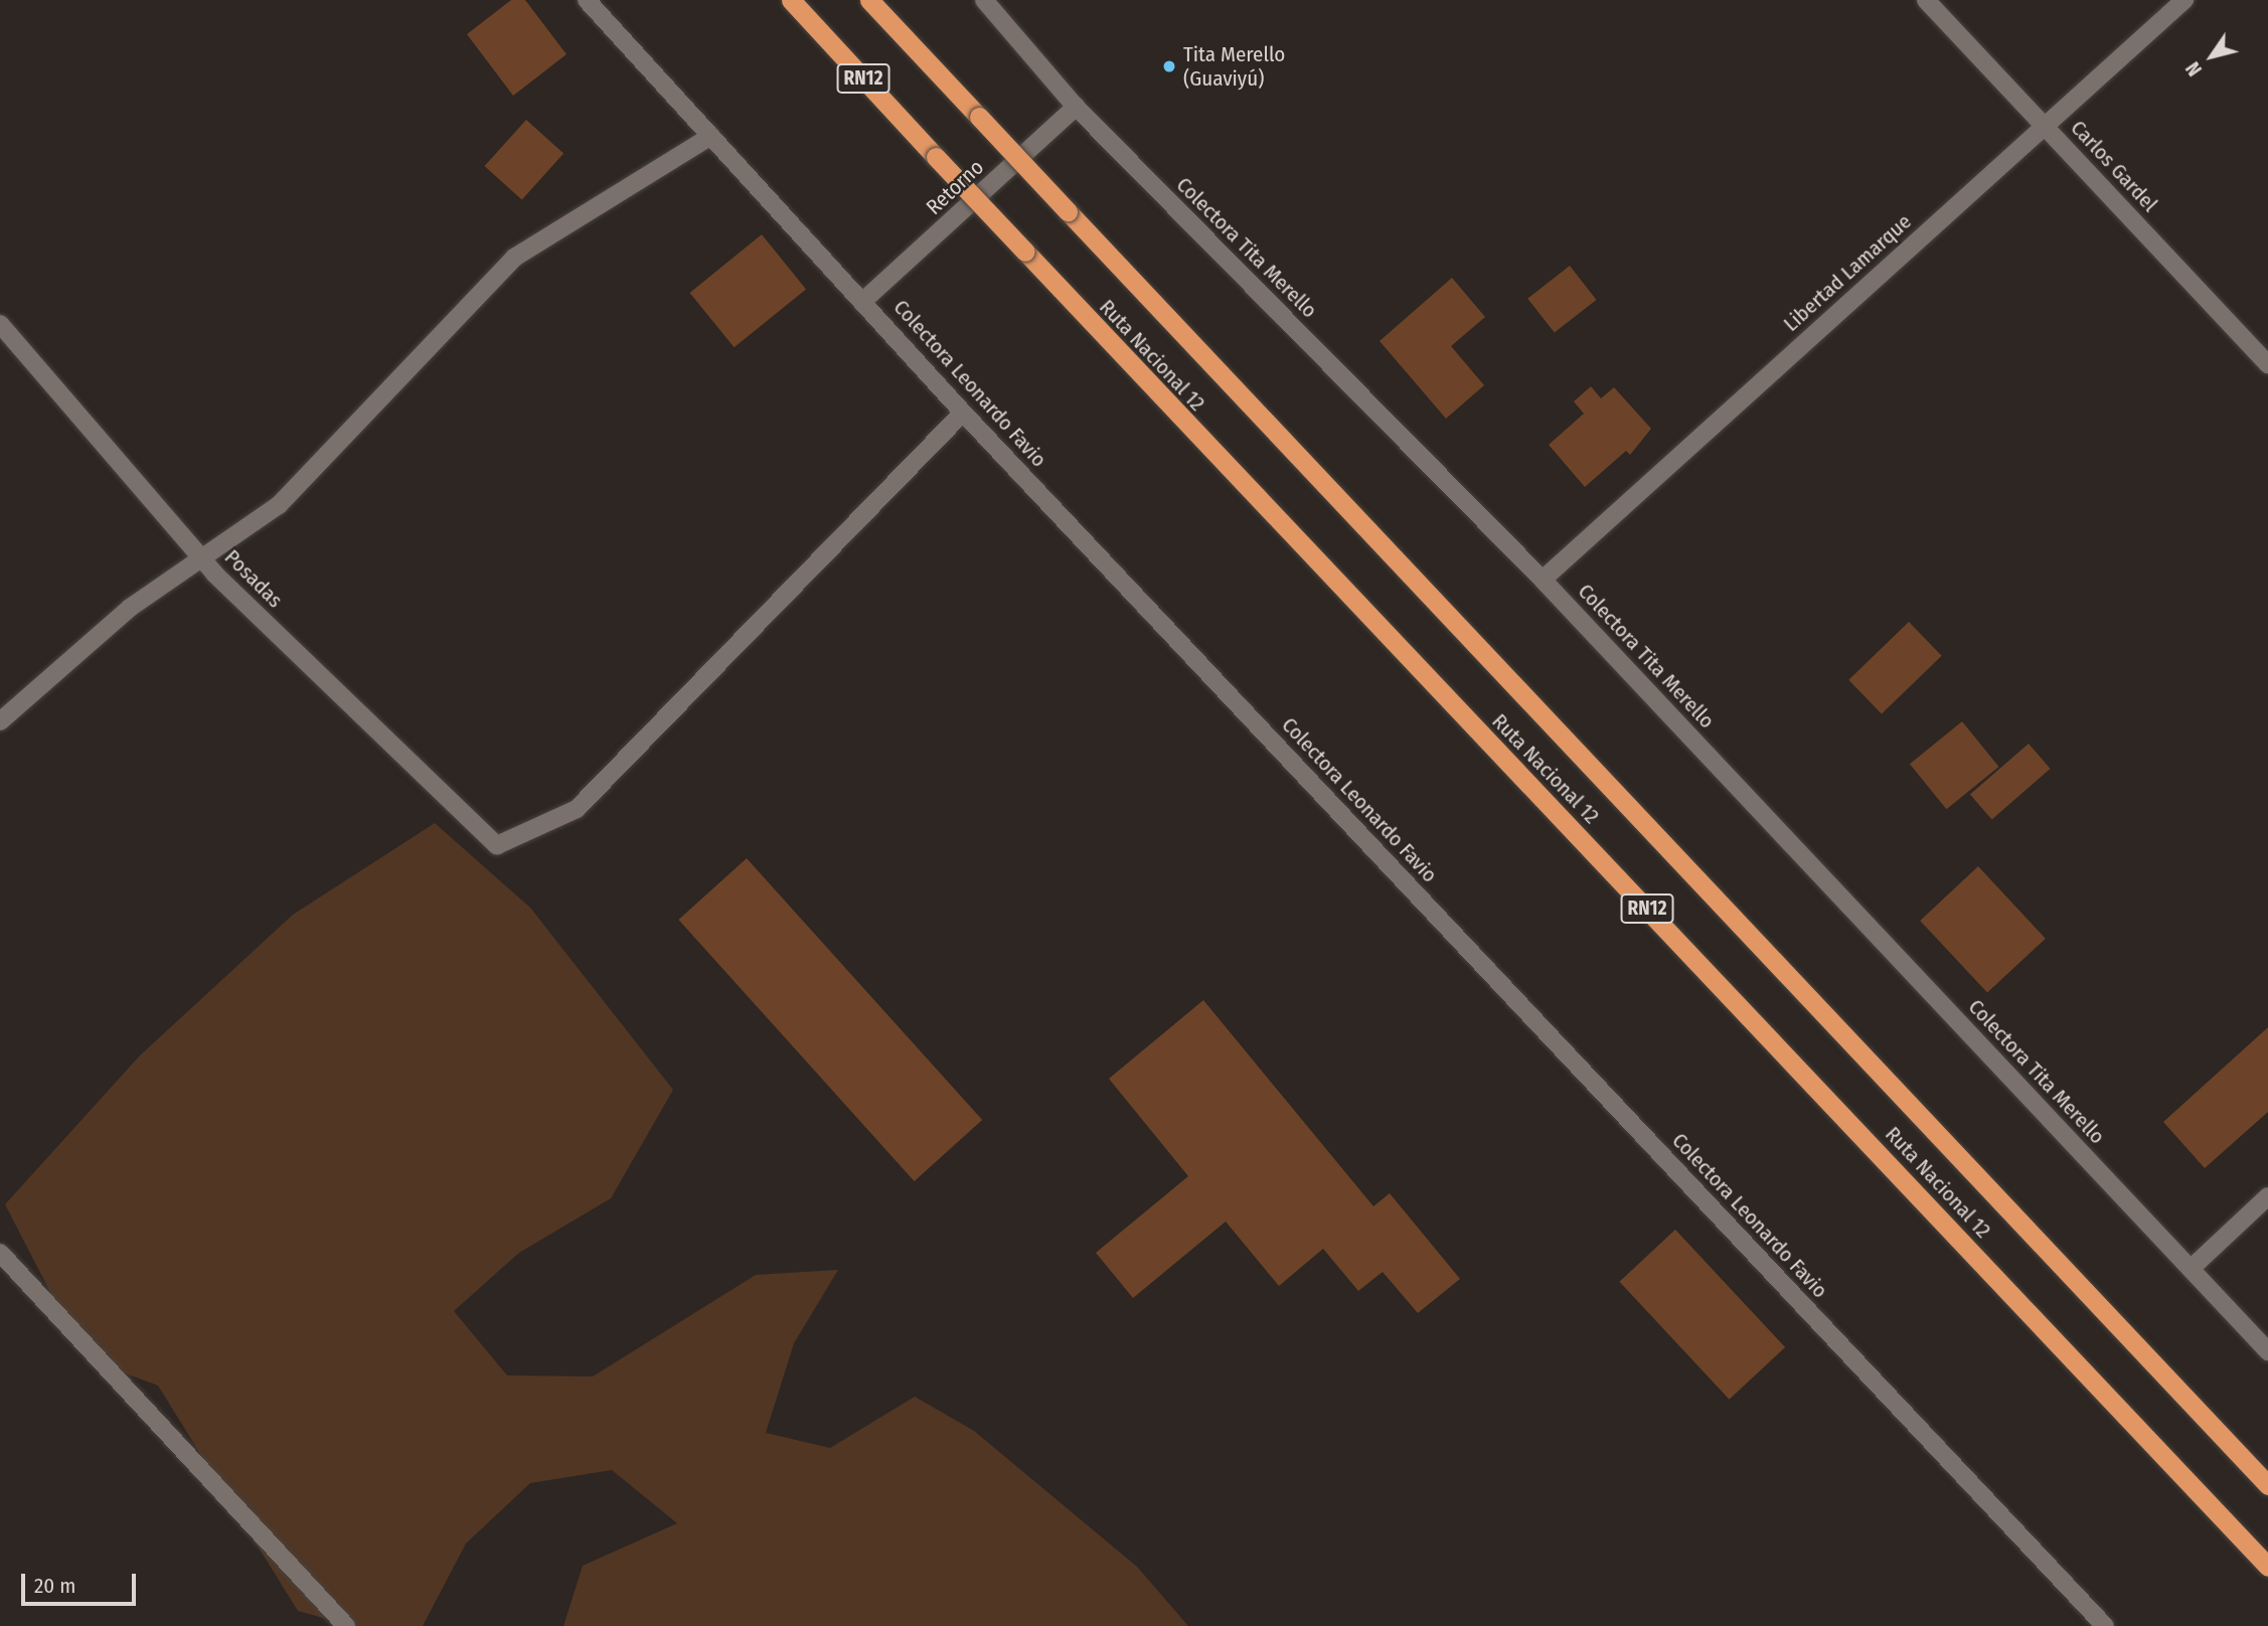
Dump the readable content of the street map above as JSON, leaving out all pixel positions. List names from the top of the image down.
{
  "streets": {
    "highway": ["RN12", "Ruta Nacional 12"],
    "street": [
      "Carlos Gardel",
      "Retorno",
      "Colectora Tita Merello",
      "Libertad Lamarque",
      "Colectora Leonardo Favio",
      "Posadas"
    ]
  },
  "crossings": [
    ["Carlos Gardel", "Libertad Lamarque"],
    ["Retorno", "Colectora Tita Merello"],
    ["Retorno", "Colectora Leonardo Favio"],
    ["Colectora Tita Merello", "Libertad Lamarque"],
    ["Colectora Leonardo Favio", "Posadas"]
  ],
  "places": ["Tita Merello (Guaviyú)"],
  "scale_bar": "20 m",
  "north": "bottom left"
}
